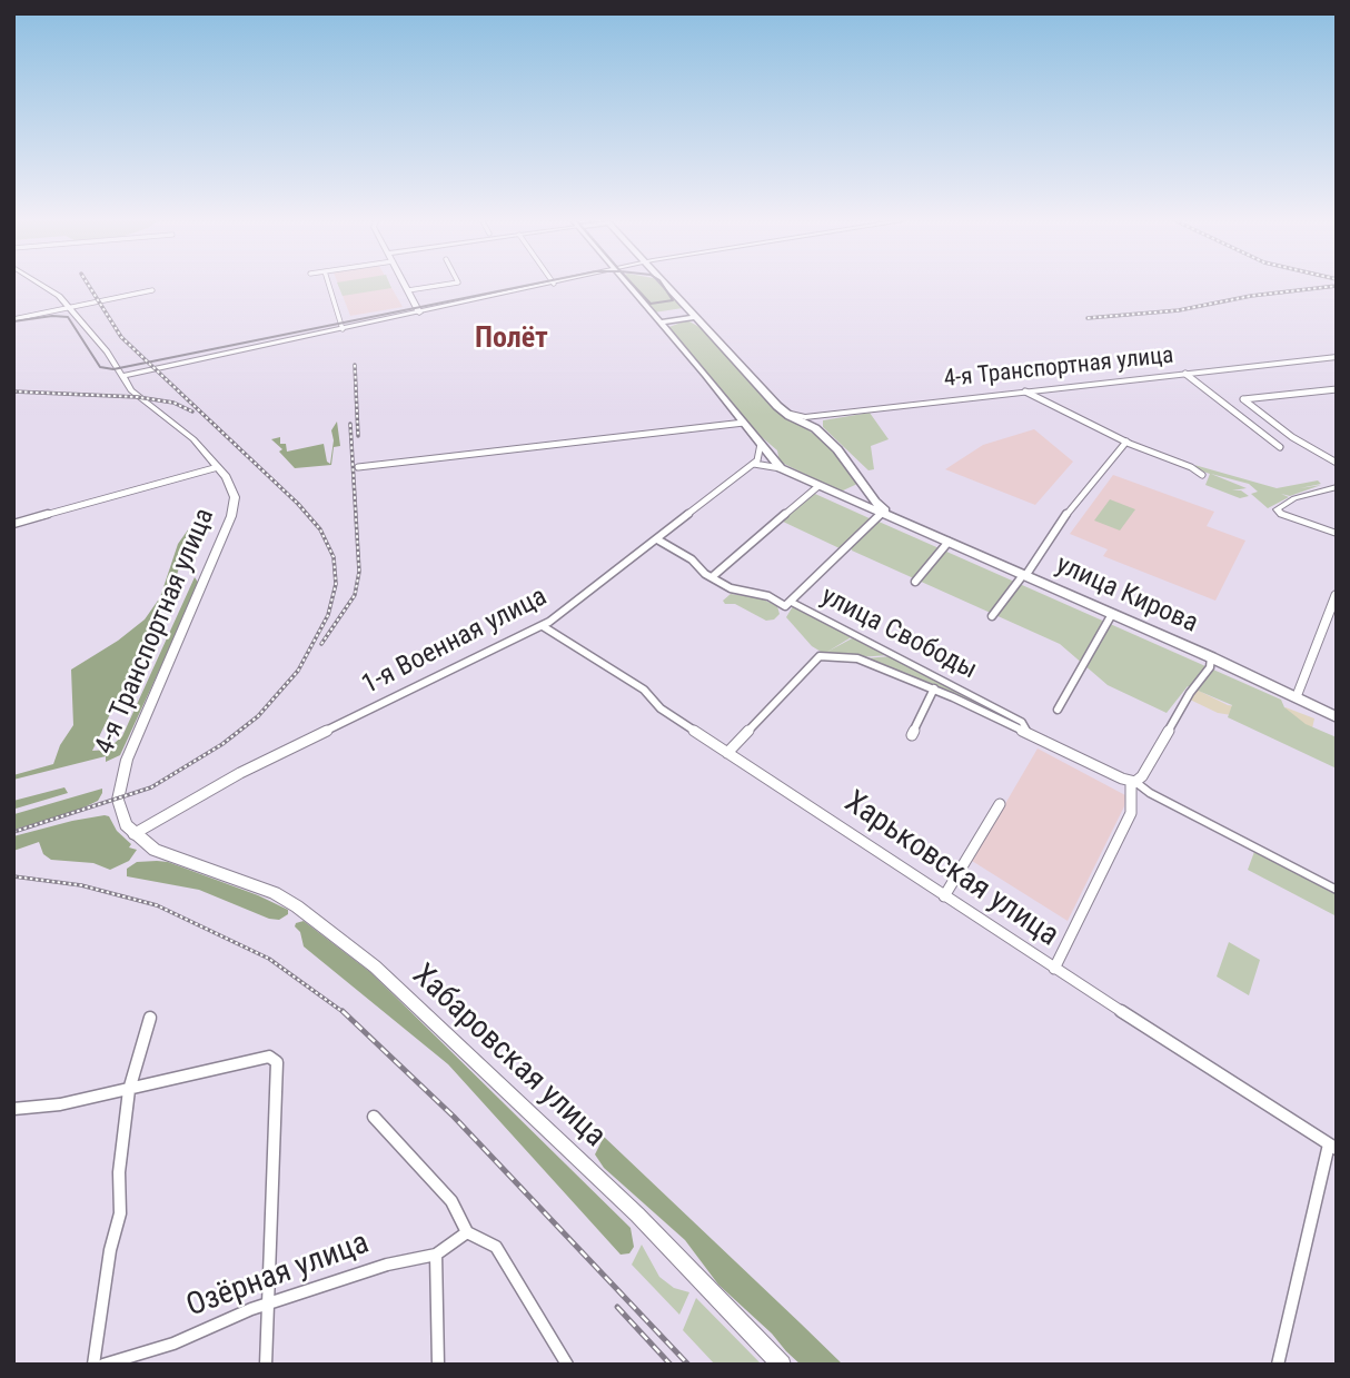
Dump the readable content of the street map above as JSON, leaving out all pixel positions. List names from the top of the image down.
{
  "streets": {
    "main road": ["4-я Транспортная улица", "улица Кирова", "Хабаровская улица"],
    "street": [
      "улица Свободы",
      "1-я Военная улица",
      "Харьковская улица",
      "Озёрная улица"
    ]
  },
  "crossings": [
    ["4-я Транспортная улица", "улица Кирова"],
    ["4-я Транспортная улица", "1-я Военная улица"],
    ["4-я Транспортная улица", "Хабаровская улица"],
    ["улица Свободы", "1-я Военная улица"],
    ["улица Свободы", "Харьковская улица"],
    ["1-я Военная улица", "Харьковская улица"]
  ],
  "districts": ["Полёт"]
}
